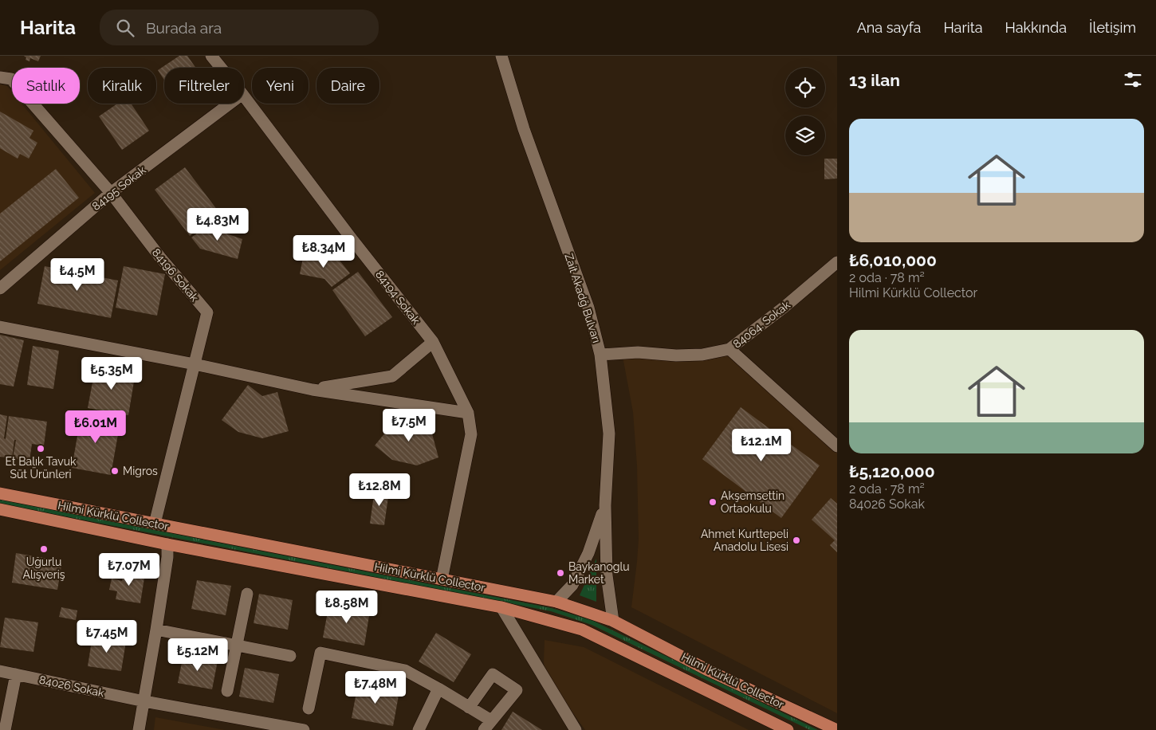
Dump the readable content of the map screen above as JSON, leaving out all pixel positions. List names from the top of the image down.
{
  "streets": {
    "main road": ["Hilmi Kürklü Collector"],
    "street": [
      "84195 Sokak",
      "84196 Sokak",
      "84194 Sokak",
      "Zait Akadğ Bulvarı",
      "84064. Sokak",
      "84026 Sokak"
    ]
  },
  "crossings": [
    ["84195 Sokak", "84196 Sokak"],
    ["84196 Sokak", "Hilmi Kürklü Collector"],
    ["84194 Sokak", "Hilmi Kürklü Collector"],
    ["Zait Akadğ Bulvarı", "84064. Sokak"],
    ["Zait Akadğ Bulvarı", "Hilmi Kürklü Collector"]
  ],
  "places": [
    "Et Balık Tavuk Süt Ürünleri",
    "Migros",
    "Akşemsettin Ortaokulu",
    "Ahmet Kurttepeli Anadolu Lisesi",
    "Uğurlu Alışveriş",
    "Baykanoglu Market"
  ],
  "page": {
    "header": "Harita",
    "search": "Burada ara",
    "nav": [
      "Ana sayfa",
      "Harita",
      "Hakkında",
      "İletişim"
    ],
    "heading": "13 ilan",
    "chip": [
      "Satılık",
      "Kiralık",
      "Filtreler",
      "Yeni",
      "Daire"
    ],
    "list": [
      {
        "name": "₺6,010,000",
        "note": "2 oda · 78 m² · Hilmi Kürklü Collector"
      },
      {
        "name": "₺5,120,000",
        "note": "2 oda · 78 m² · 84026 Sokak"
      }
    ],
    "price": [
      "₺4.83M",
      "₺8.34M",
      "₺4.5M",
      "₺5.35M",
      "₺7.5M",
      "₺6.01M",
      "₺12.1M",
      "₺12.8M",
      "₺7.07M",
      "₺8.58M",
      "₺7.45M",
      "₺5.12M",
      "₺7.48M"
    ]
  }
}
